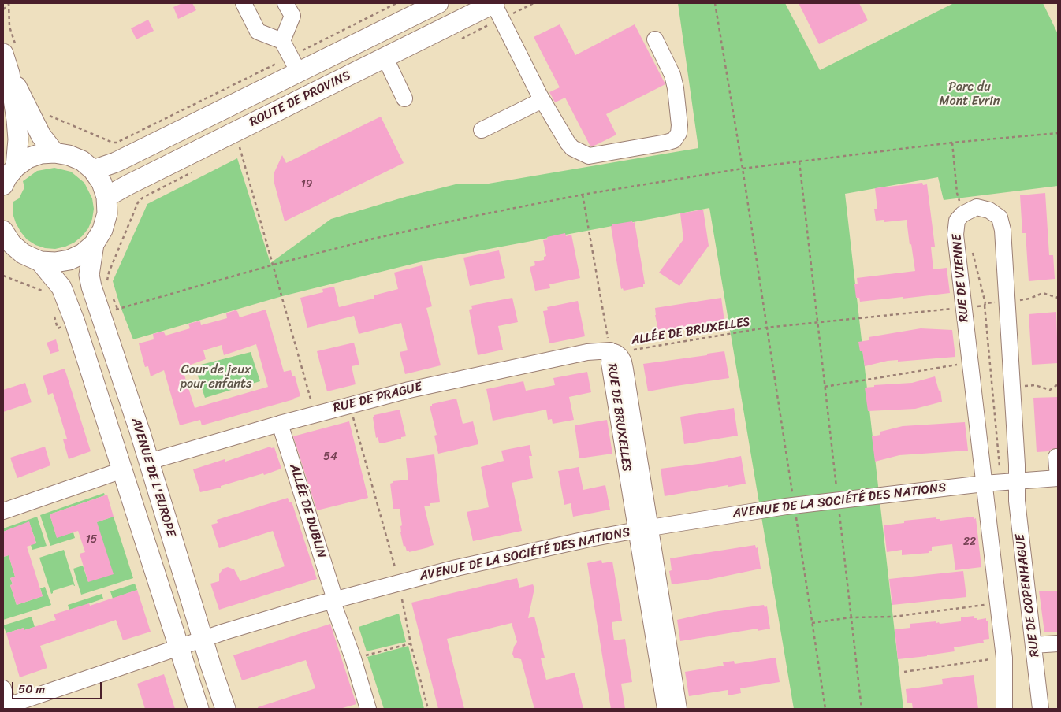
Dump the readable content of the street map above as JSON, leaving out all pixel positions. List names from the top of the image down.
{
  "streets": {
    "main road": ["ROUTE DE PROVINS", "AVENUE DE L'EUROPE"],
    "street": [
      "RUE DE VIENNE",
      "RUE DE PRAGUE",
      "RUE DE BRUXELLES",
      "AVENUE DE LA SOCIÉTÉ DES NATIONS",
      "ALLÉE DE DUBLIN",
      "RUE DE COPENHAGUE"
    ],
    "path": ["ALLÉE DE BRUXELLES"]
  },
  "crossings": [
    ["RUE DE VIENNE", "ALLÉE DE BRUXELLES"],
    ["RUE DE VIENNE", "AVENUE DE LA SOCIÉTÉ DES NATIONS"],
    ["RUE DE VIENNE", "RUE DE COPENHAGUE"],
    ["ALLÉE DE BRUXELLES", "RUE DE PRAGUE"],
    ["ALLÉE DE BRUXELLES", "RUE DE BRUXELLES"],
    ["RUE DE PRAGUE", "RUE DE BRUXELLES"],
    ["RUE DE PRAGUE", "AVENUE DE L'EUROPE"],
    ["RUE DE PRAGUE", "ALLÉE DE DUBLIN"],
    ["RUE DE BRUXELLES", "AVENUE DE LA SOCIÉTÉ DES NATIONS"],
    ["AVENUE DE L'EUROPE", "AVENUE DE LA SOCIÉTÉ DES NATIONS"],
    ["AVENUE DE LA SOCIÉTÉ DES NATIONS", "ALLÉE DE DUBLIN"],
    ["AVENUE DE LA SOCIÉTÉ DES NATIONS", "RUE DE COPENHAGUE"]
  ],
  "parks": ["Parc du Mont Evrin", "Cour de jeux pour enfants"],
  "house_numbers": [
    "19",
    "54",
    "15",
    "22"
  ],
  "scale_bar": "50 m"
}
